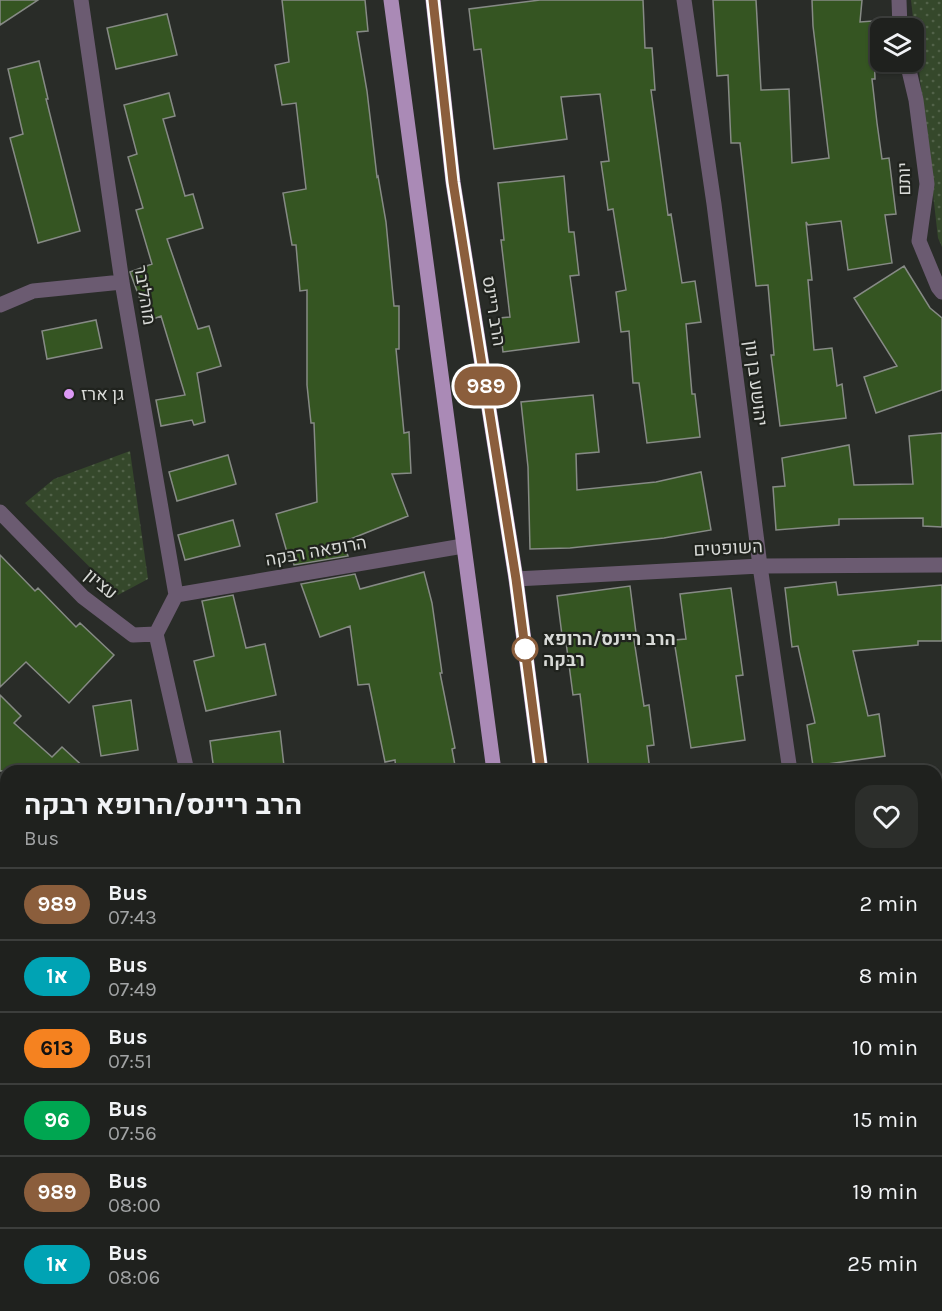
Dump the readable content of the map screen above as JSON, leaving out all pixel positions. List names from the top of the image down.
{
  "streets": {
    "main road": ["הרב ריינס"],
    "street": [
      "יותם",
      "מוהליבר",
      "יהושע בן נון",
      "השופטים",
      "הרופאה רבקה",
      "עציון"
    ]
  },
  "crossings": [
    ["מוהליבר", "הרופאה רבקה"],
    ["הרב ריינס", "השופטים"],
    ["יהושע בן נון", "השופטים"]
  ],
  "places": ["גן ארז", "הרב ריינס/הרופא רבקה"],
  "lines": ["bus line 989"],
  "page": {
    "on_map": "989",
    "heading": ["הרב ריינס/הרופא רבקה", "Bus"],
    "list": [
      {
        "mark": "989",
        "name": "Bus",
        "note": "07:43",
        "value": "2 min"
      },
      {
        "mark": "1א",
        "name": "Bus",
        "note": "07:49",
        "value": "8 min"
      },
      {
        "mark": "613",
        "name": "Bus",
        "note": "07:51",
        "value": "10 min"
      },
      {
        "mark": "96",
        "name": "Bus",
        "note": "07:56",
        "value": "15 min"
      },
      {
        "mark": "989",
        "name": "Bus",
        "note": "08:00",
        "value": "19 min"
      },
      {
        "mark": "1א",
        "name": "Bus",
        "note": "08:06",
        "value": "25 min"
      }
    ]
  }
}
